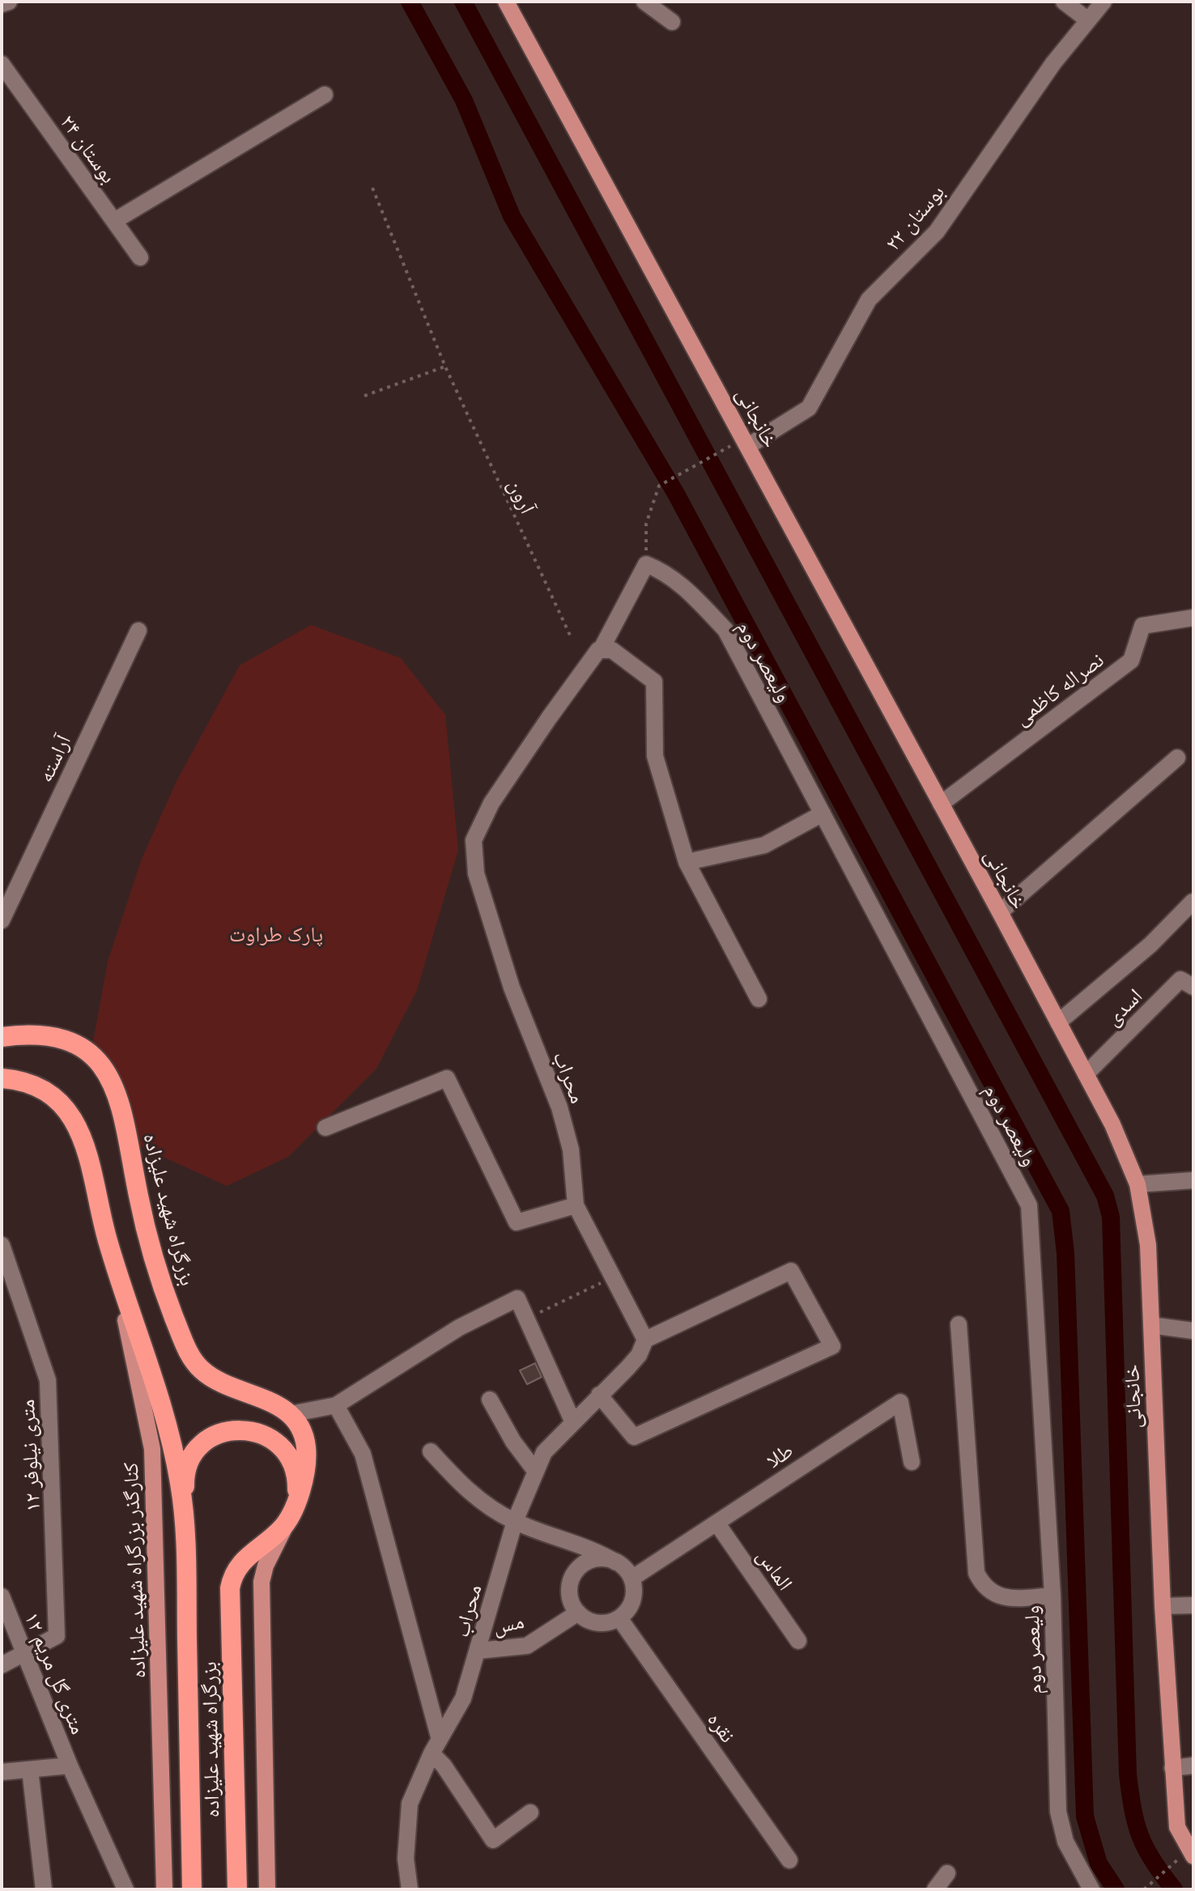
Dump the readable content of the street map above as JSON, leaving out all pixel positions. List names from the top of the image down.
{
  "streets": {
    "highway": ["بزرگراه شهید علیزاده"],
    "main road": ["خانجانی", "کنارگذر بزرگراه شهید علیزاده"],
    "street": [
      "بوستان ۲۴",
      "بوستان ۲۲",
      "ولیعصر دوم",
      "نصراله کاظمی",
      "آراسته",
      "اسدی",
      "محراب",
      "۱۲ متری نیلوفر",
      "طلا",
      "الماس",
      "مس",
      "۱۲ متری گل مریم",
      "نقره"
    ],
    "path": ["آرون"]
  },
  "crossings": [
    ["بوستان ۲۲", "خانجانی"],
    ["خانجانی", "نصراله کاظمی"],
    ["خانجانی", "اسدی"],
    ["محراب", "مس"],
    ["بزرگراه شهید علیزاده", "کنارگذر بزرگراه شهید علیزاده"],
    ["۱۲ متری نیلوفر", "۱۲ متری گل مریم"],
    ["طلا", "الماس"],
    ["طلا", "مس"],
    ["طلا", "نقره"],
    ["مس", "نقره"]
  ],
  "parks": ["پارک طراوت"]
}
